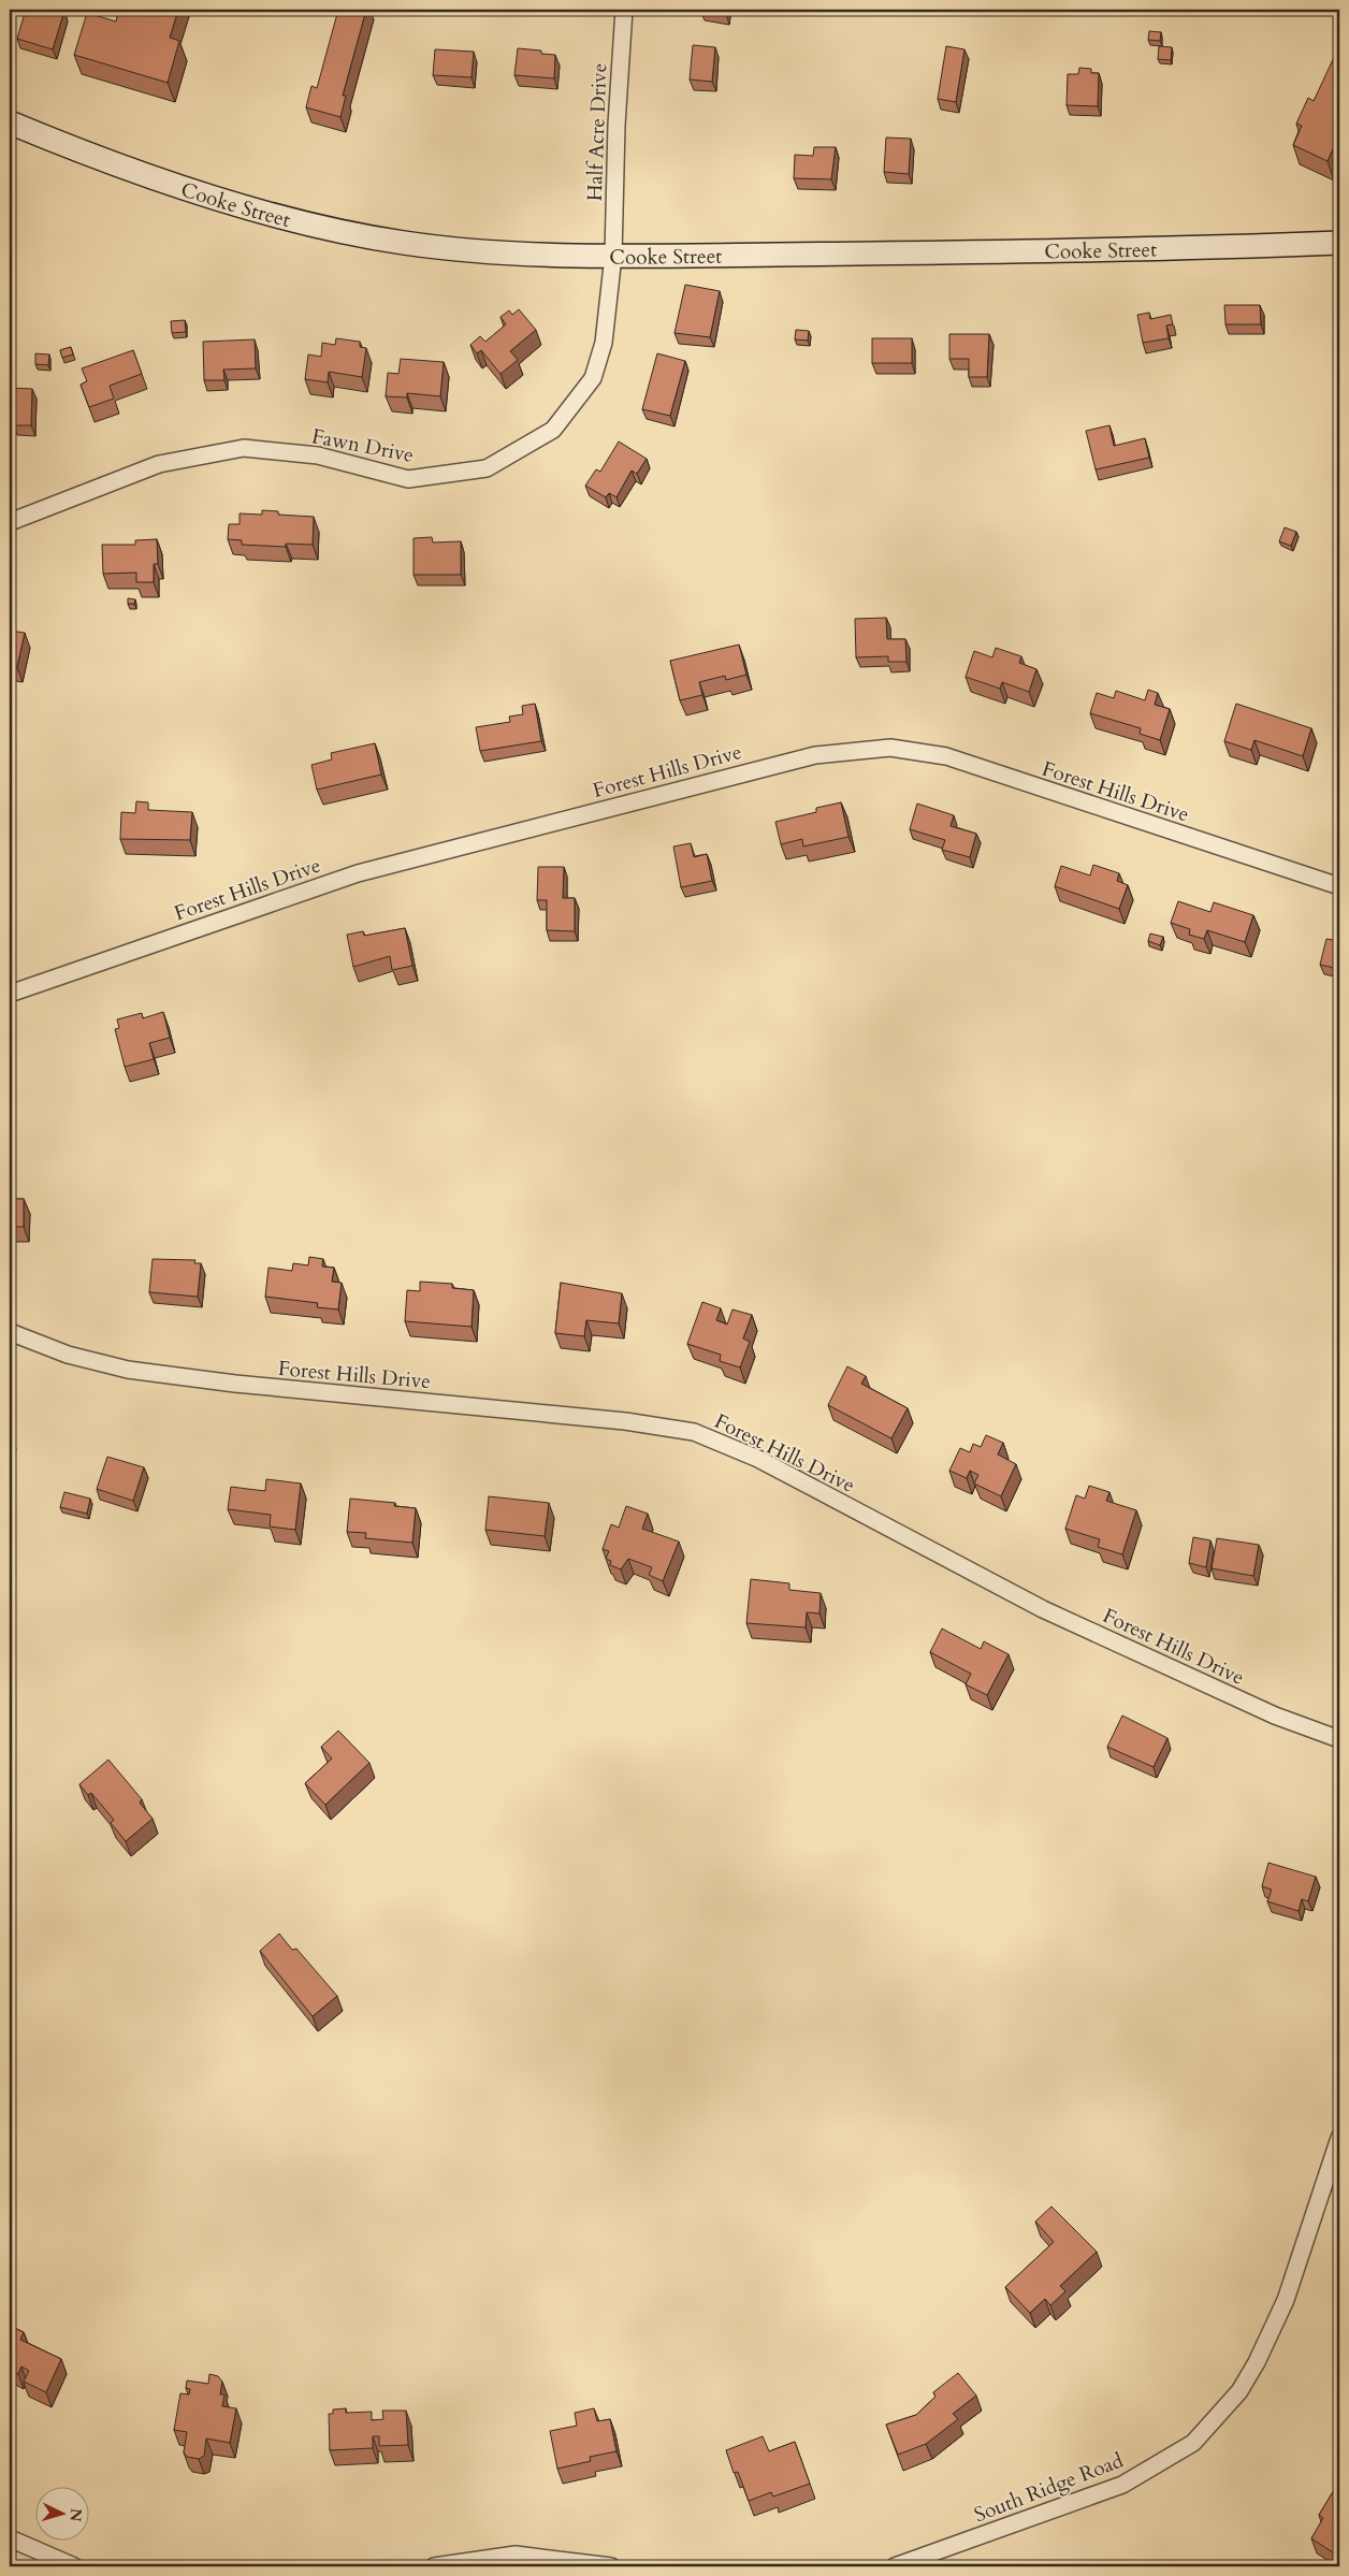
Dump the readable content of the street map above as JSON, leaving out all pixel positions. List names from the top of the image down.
{
  "streets": {
    "main road": ["Cooke Street"],
    "street": [
      "Half Acre Drive",
      "Fawn Drive",
      "Forest Hills Drive",
      "South Ridge Road"
    ]
  },
  "crossings": [
    ["Half Acre Drive", "Cooke Street"],
    ["Half Acre Drive", "Fawn Drive"],
    ["Cooke Street", "Fawn Drive"]
  ],
  "north": "right"
}
